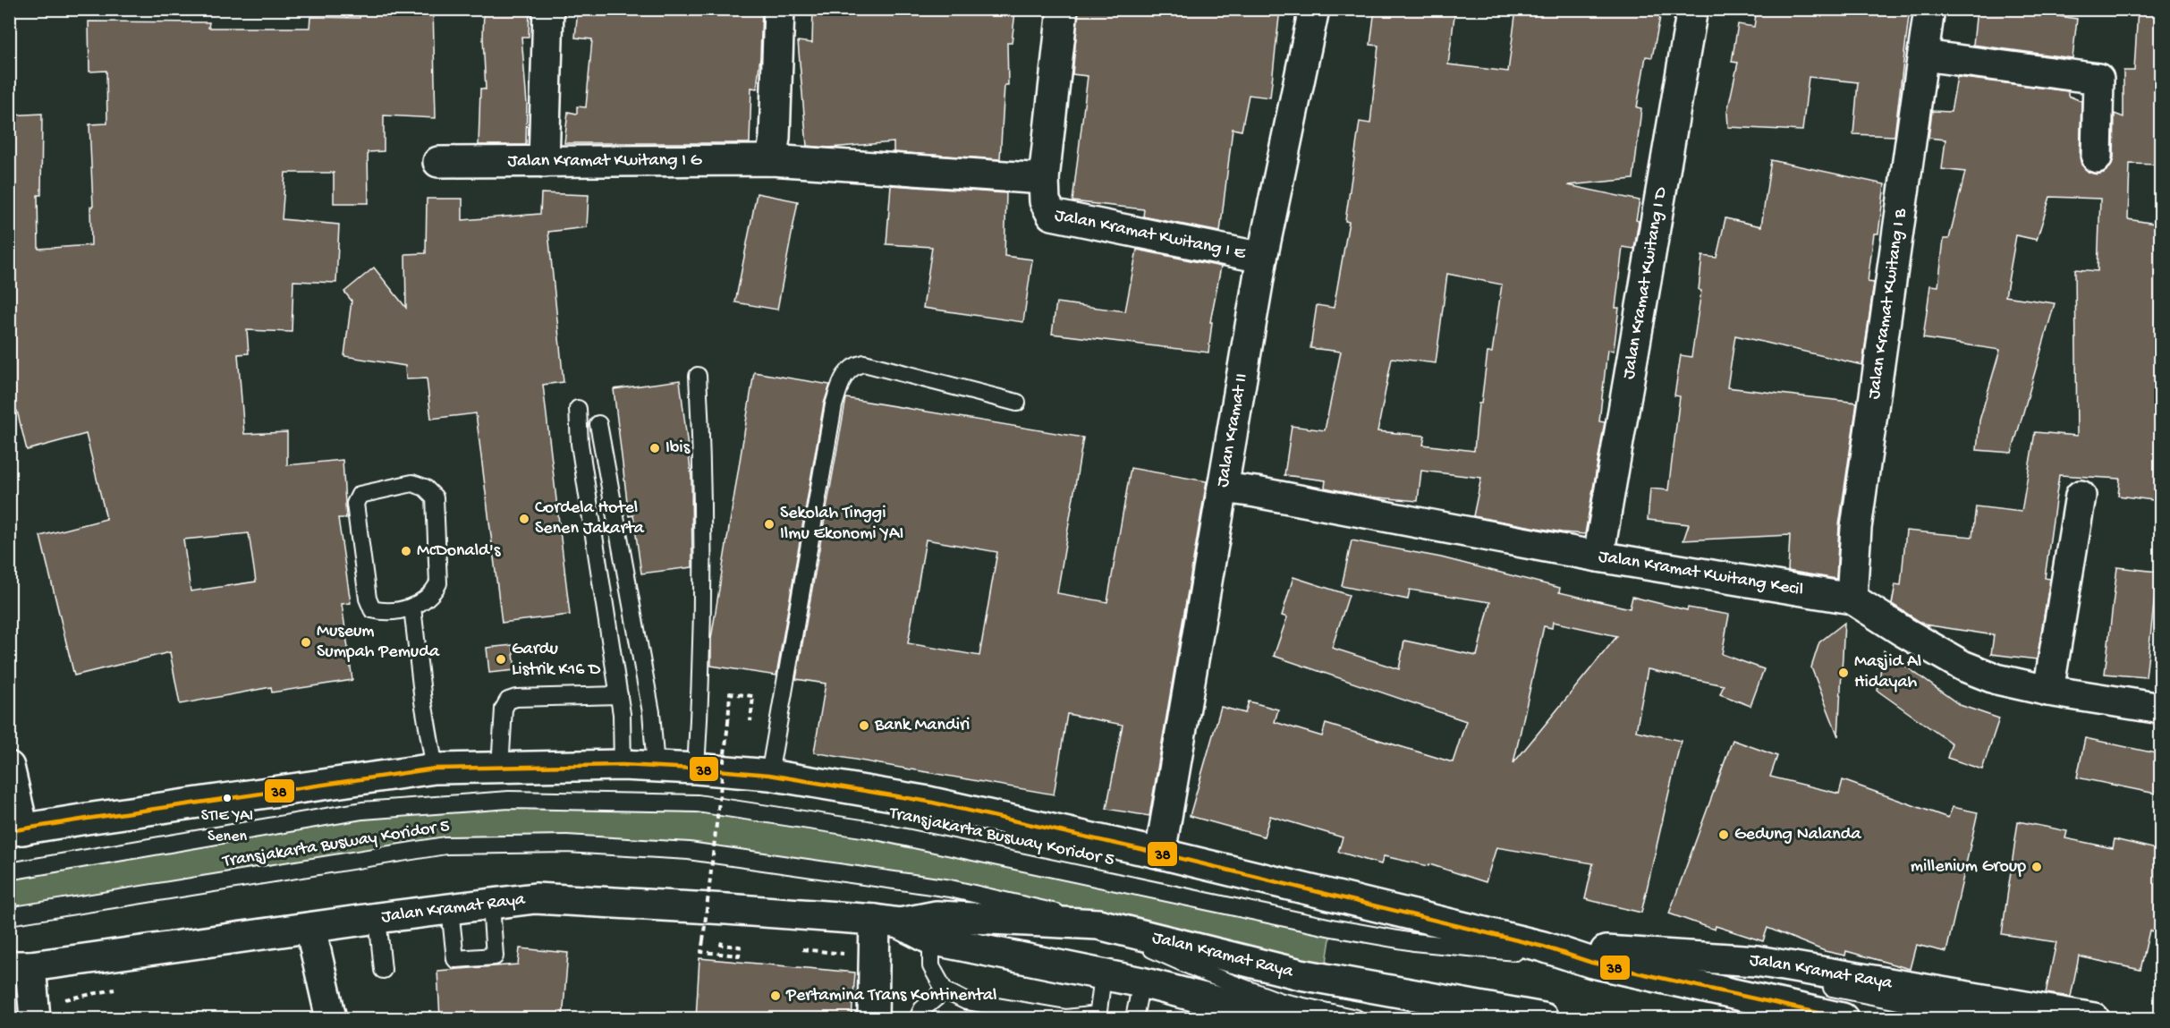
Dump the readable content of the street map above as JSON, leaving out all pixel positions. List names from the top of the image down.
{
  "streets": {
    "street": [
      "Jalan Kramat Kwitang I G",
      "Jalan Kramat Kwitang I E",
      "Jalan Kramat Kwitang I D",
      "Jalan Kramat Kwitang I B",
      "Jalan Kramat II",
      "Jalan Kramat Kwitang Kecil",
      "Jalan Kramat Raya"
    ],
    "lane": ["Transjakarta Busway Koridor 5"]
  },
  "crossings": [
    ["Jalan Kramat Kwitang I G", "Jalan Kramat Kwitang I E"],
    ["Jalan Kramat Kwitang I E", "Jalan Kramat II"],
    ["Jalan Kramat Kwitang I D", "Jalan Kramat Kwitang Kecil"],
    ["Jalan Kramat Kwitang I B", "Jalan Kramat Kwitang Kecil"],
    ["Jalan Kramat II", "Jalan Kramat Kwitang Kecil"],
    ["Jalan Kramat II", "Jalan Kramat Raya"],
    ["Transjakarta Busway Koridor 5", "Jalan Kramat Raya"]
  ],
  "places": [
    "Ibis",
    "Cordela Hotel Senen Jakarta",
    "Sekolah Tinggi Ilmu Ekonomi YAI",
    "McDonald's",
    "Museum Sumpah Pemuda",
    "Gardu Listrik K16 D",
    "Masjid Al Hidayah",
    "Bank Mandiri",
    "STIE YAI Senen",
    "Gedung Nalanda",
    "millenium Group",
    "Pertamina Trans Kontinental"
  ],
  "lines": ["transit line 38"]
}
